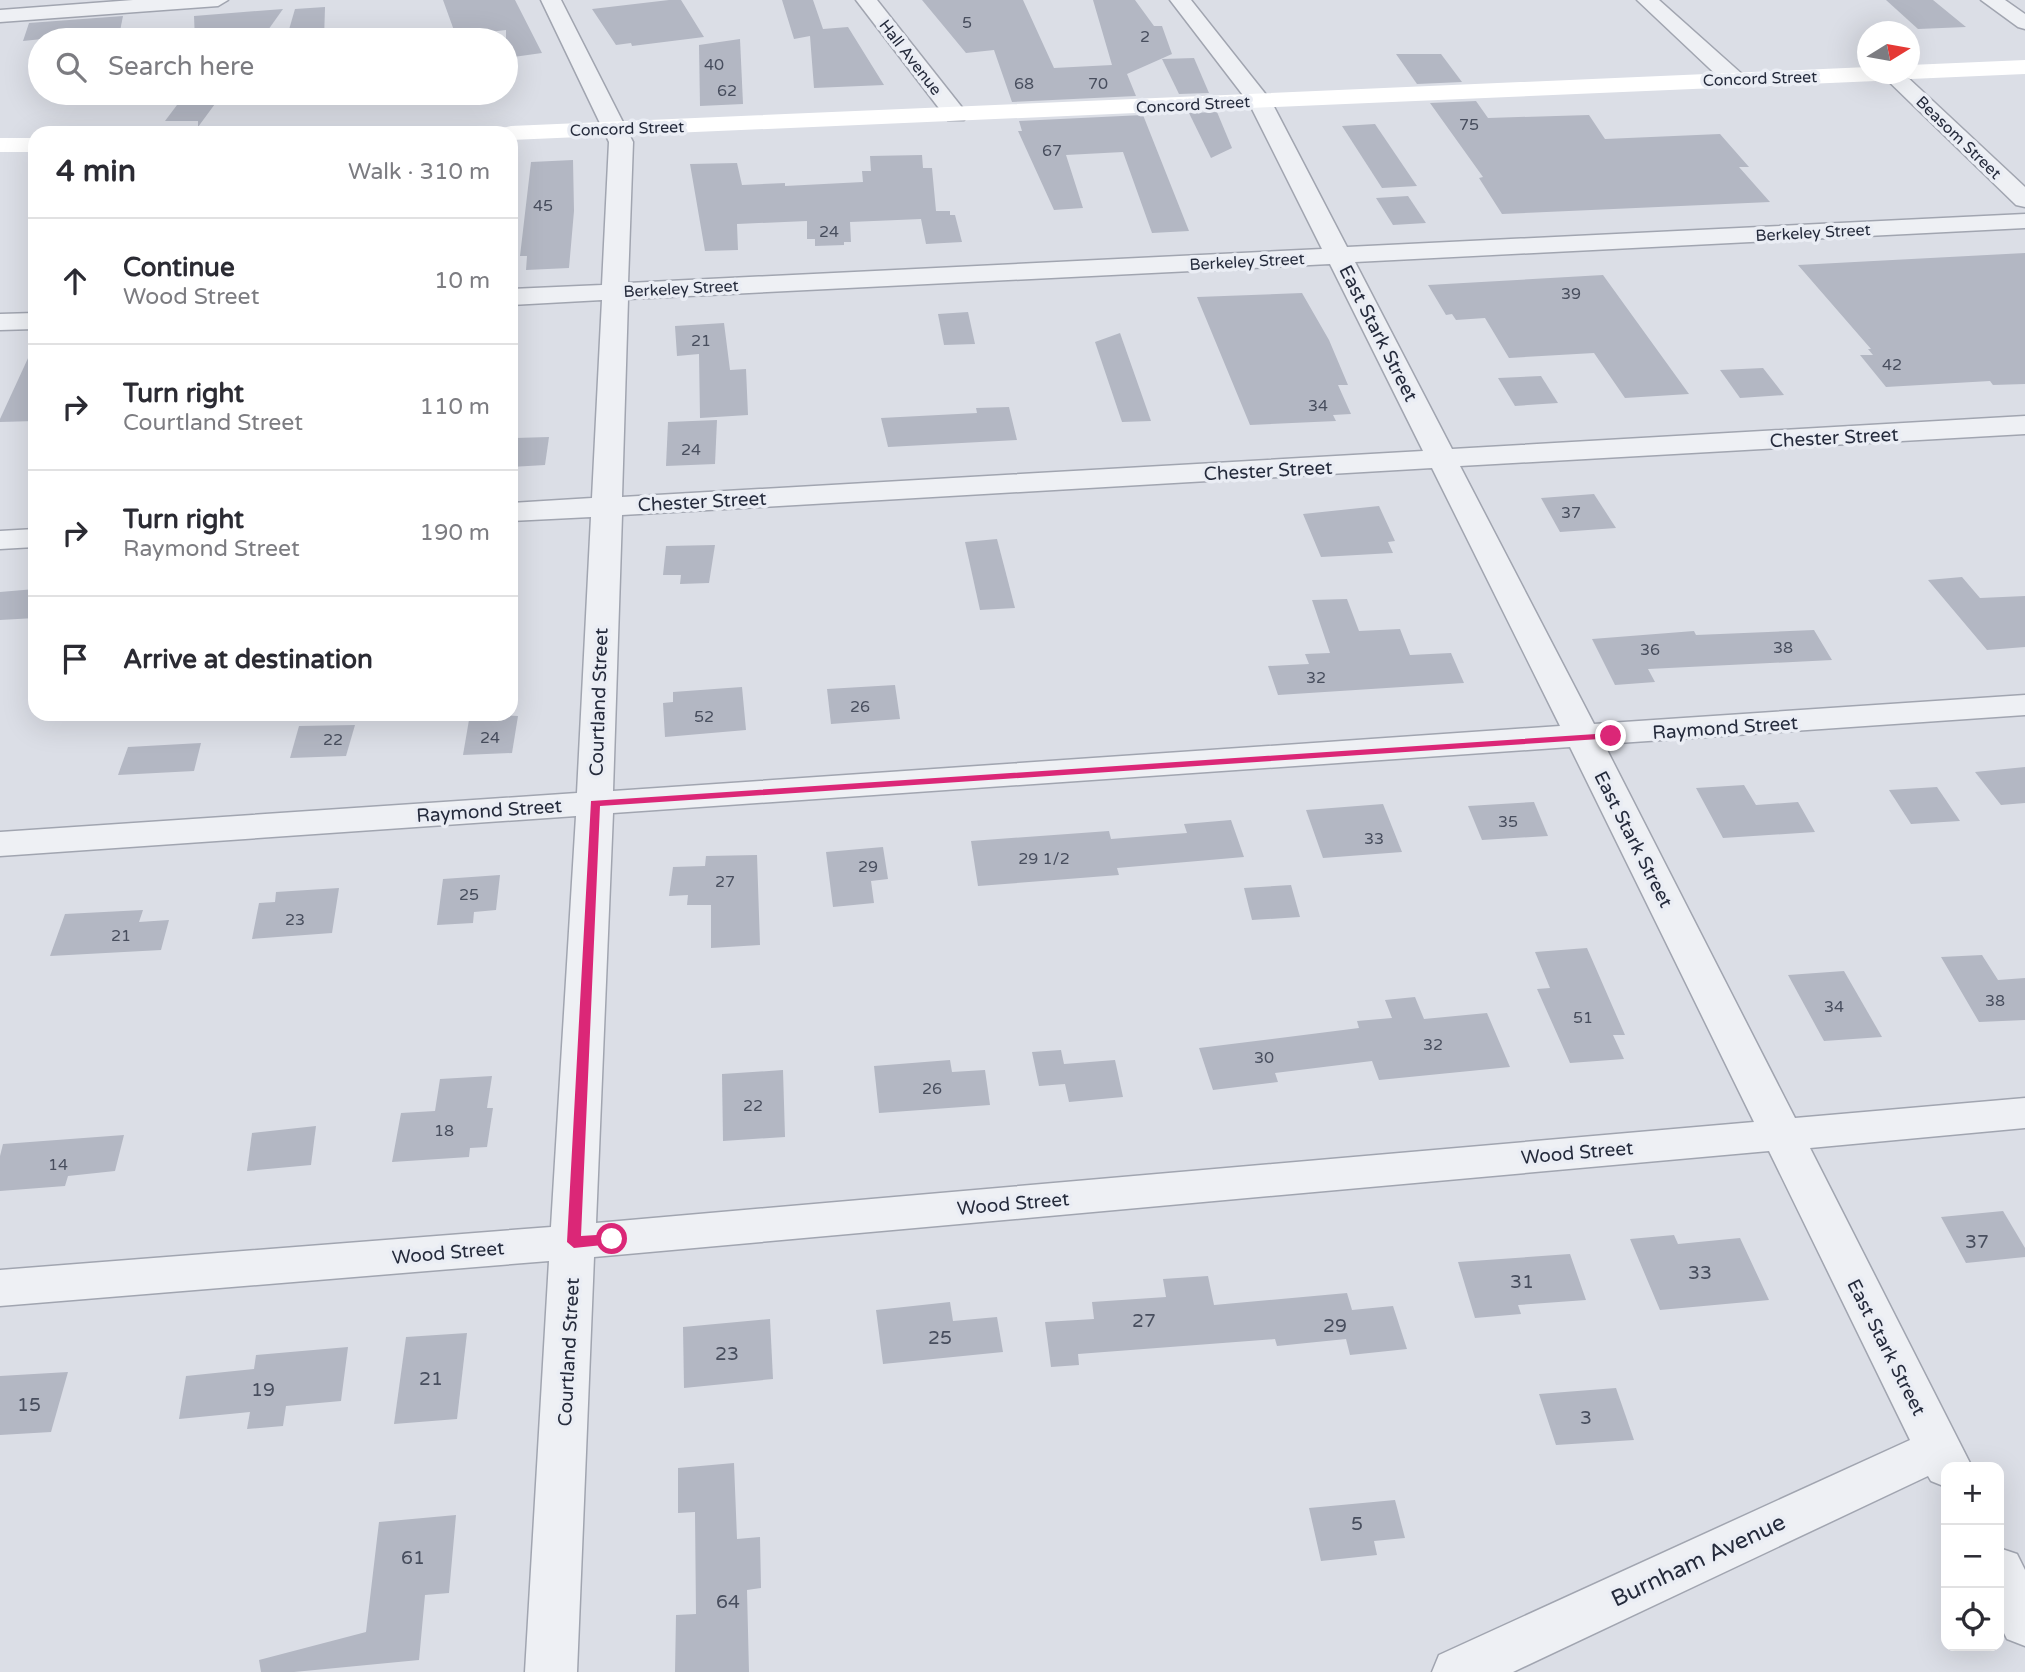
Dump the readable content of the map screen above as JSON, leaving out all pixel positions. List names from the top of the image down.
{
  "streets": {
    "main road": ["Concord Street"],
    "street": [
      "Hall Avenue",
      "Beasom Street",
      "Berkeley Street",
      "East Stark Street",
      "Chester Street",
      "Courtland Street",
      "Raymond Street",
      "Wood Street",
      "Burnham Avenue"
    ]
  },
  "crossings": [
    ["Hall Avenue", "Concord Street"],
    ["Concord Street", "East Stark Street"],
    ["Concord Street", "Courtland Street"],
    ["Berkeley Street", "East Stark Street"],
    ["Berkeley Street", "Courtland Street"],
    ["East Stark Street", "Chester Street"],
    ["East Stark Street", "Raymond Street"],
    ["East Stark Street", "Wood Street"],
    ["East Stark Street", "Burnham Avenue"],
    ["Chester Street", "Courtland Street"],
    ["Courtland Street", "Raymond Street"],
    ["Courtland Street", "Wood Street"]
  ],
  "house_numbers": [
    "5",
    "2",
    "40",
    "68",
    "70",
    "62",
    "75",
    "67",
    "45",
    "24",
    "39",
    "21",
    "42",
    "34",
    "24",
    "37",
    "38",
    "36",
    "32",
    "26",
    "52",
    "24",
    "22",
    "35",
    "33",
    "29 1/2",
    "29",
    "27",
    "25",
    "23",
    "21",
    "38",
    "34",
    "51",
    "32",
    "30",
    "26",
    "22",
    "18",
    "14",
    "37",
    "33",
    "31",
    "27",
    "29",
    "25",
    "23",
    "21",
    "19",
    "15",
    "3",
    "5",
    "61",
    "64"
  ],
  "north": "right",
  "page": {
    "search": "Search here",
    "heading": ["4 min", "Walk · 310 m"],
    "list": [
      ["Continue", "Wood Street", "10 m"],
      ["Turn right", "Courtland Street", "110 m"],
      ["Turn right", "Raymond Street", "190 m"],
      "Arrive at destination"
    ],
    "map_buttons": ["+", "−"]
  }
}
